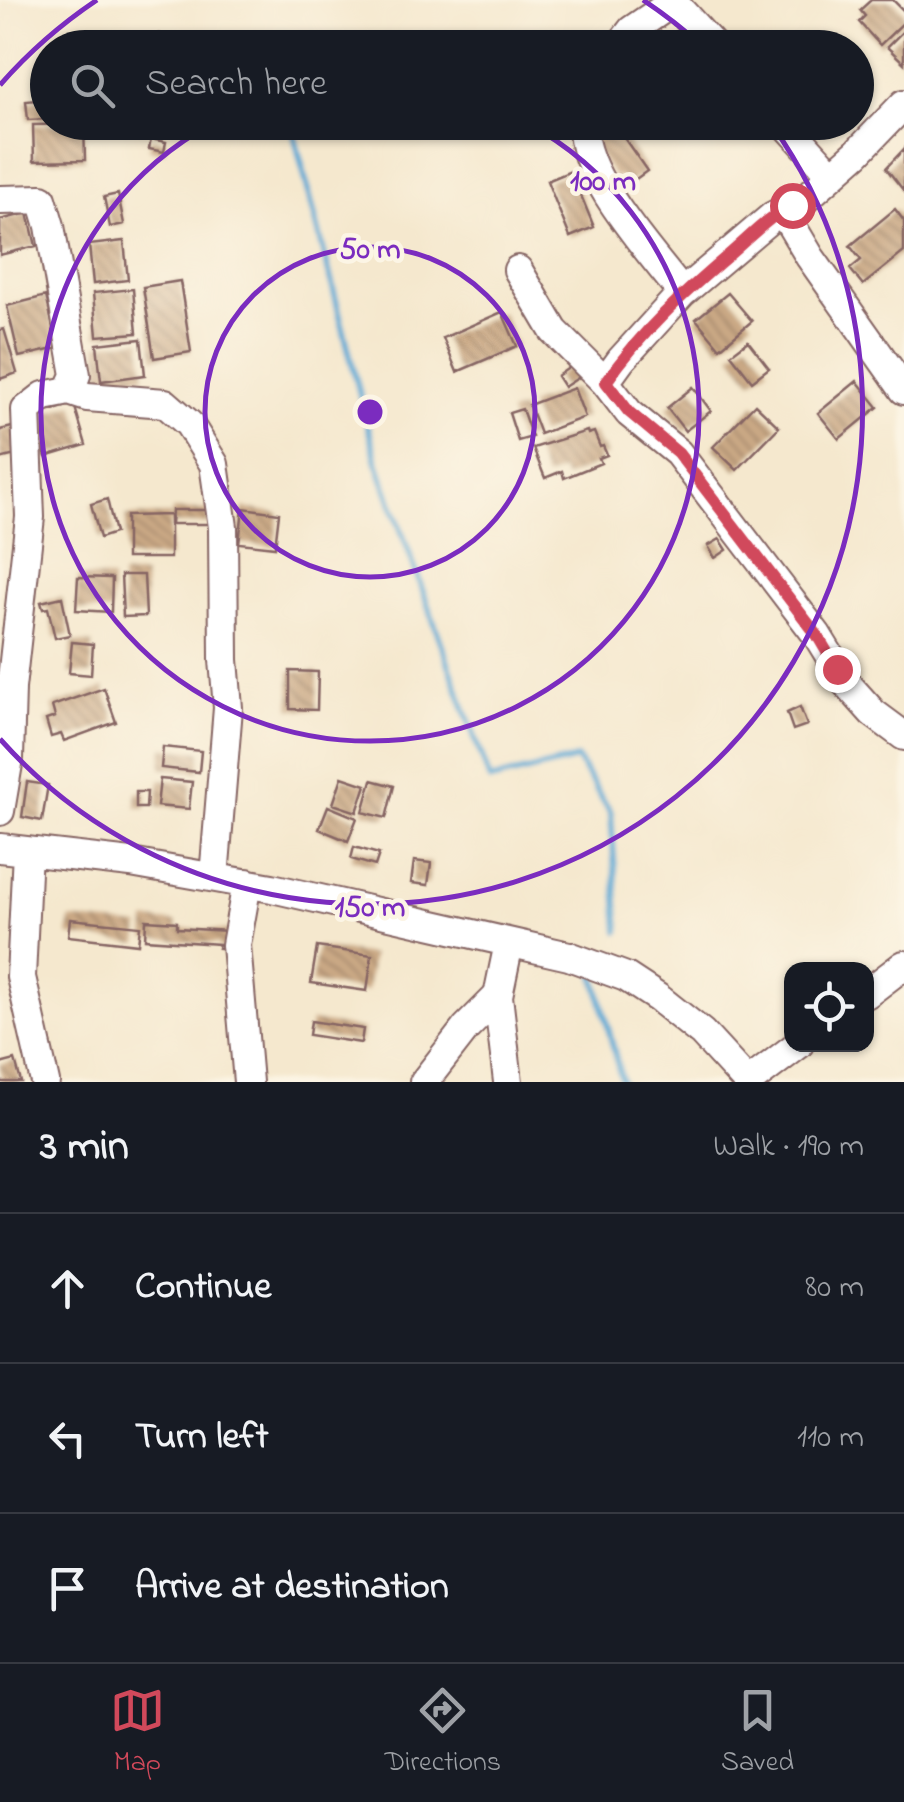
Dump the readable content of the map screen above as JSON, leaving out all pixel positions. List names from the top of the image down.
{
  "page": {
    "search": "Search here",
    "heading": ["3 min", "Walk · 190 m"],
    "list": [
      ["Continue", "80 m"],
      ["Turn left", "110 m"],
      "Arrive at destination"
    ],
    "nav": ["Map", "Directions", "Saved"]
  },
  "rings": ["100 m", "50 m", "150 m"]
}
